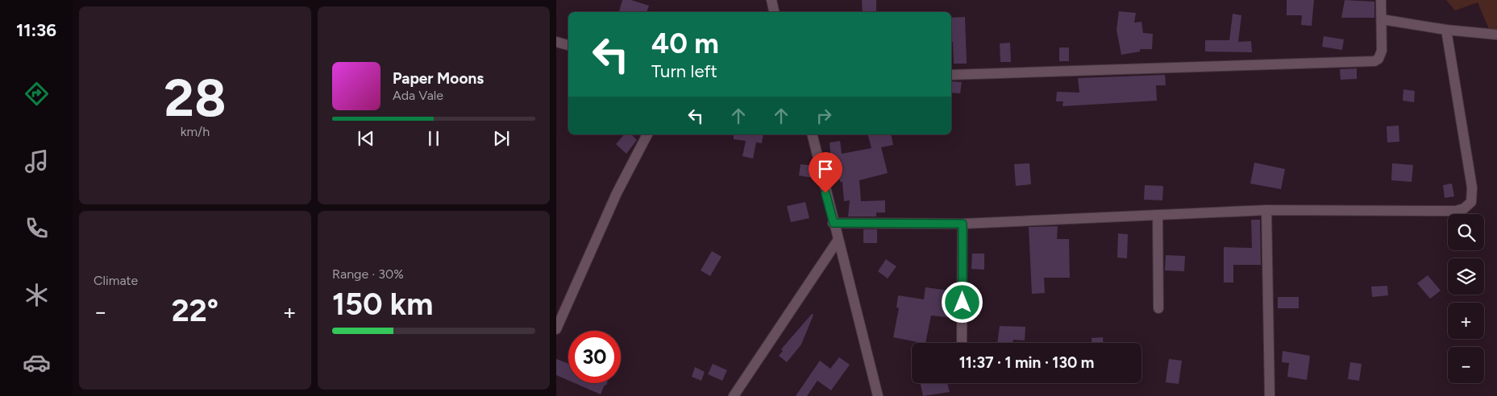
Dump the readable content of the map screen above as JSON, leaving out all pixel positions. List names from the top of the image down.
{
  "page": {
    "tabs": "11:36",
    "tile": [
      ["28", "km/h"],
      "Climate",
      ["Range · 30%", "150 km"]
    ],
    "turn": ["40 m", "Turn left"],
    "song": ["Paper Moons", "Ada Vale"],
    "map_buttons": ["+", "−"],
    "heat": ["−", "22°", "+"],
    "limit": "30",
    "trip": "11:37 · 1 min · 130 m"
  }
}
